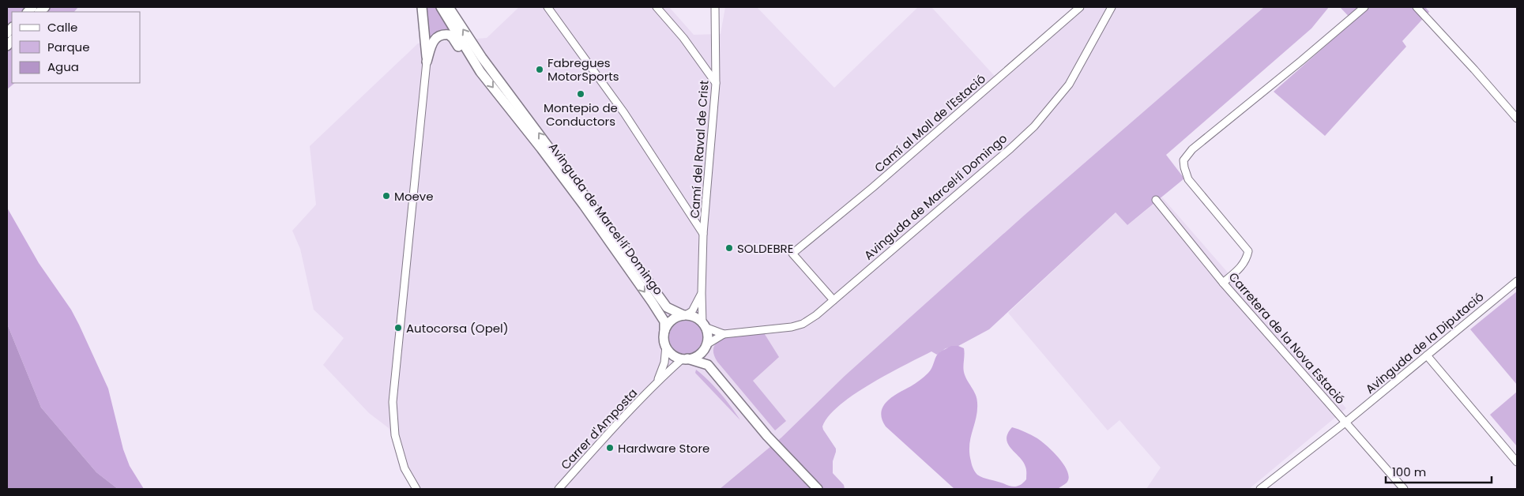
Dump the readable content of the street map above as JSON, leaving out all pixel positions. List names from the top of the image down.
{
  "streets": {
    "main road": ["Avinguda de Marcel·lí Domingo"],
    "street": [
      "Camí al Moll de l'Estació",
      "Camí del Raval de Crist",
      "Carretera de la Nova Estació",
      "Avinguda de la Diputació",
      "Carrer d'Amposta"
    ]
  },
  "crossings": [
    ["Camí al Moll de l'Estació", "Avinguda de Marcel·lí Domingo"],
    ["Camí del Raval de Crist", "Avinguda de Marcel·lí Domingo"],
    ["Camí del Raval de Crist", "Carrer d'Amposta"],
    ["Avinguda de Marcel·lí Domingo", "Carrer d'Amposta"],
    ["Carretera de la Nova Estació", "Avinguda de la Diputació"]
  ],
  "places": [
    "Fabregues MotorSports",
    "Montepio de Conductors",
    "Moeve",
    "SOLDEBRE",
    "Autocorsa (Opel)",
    "Hardware Store"
  ],
  "legend": ["Calle", "Parque", "Agua"],
  "scale_bar": "100 m"
}
